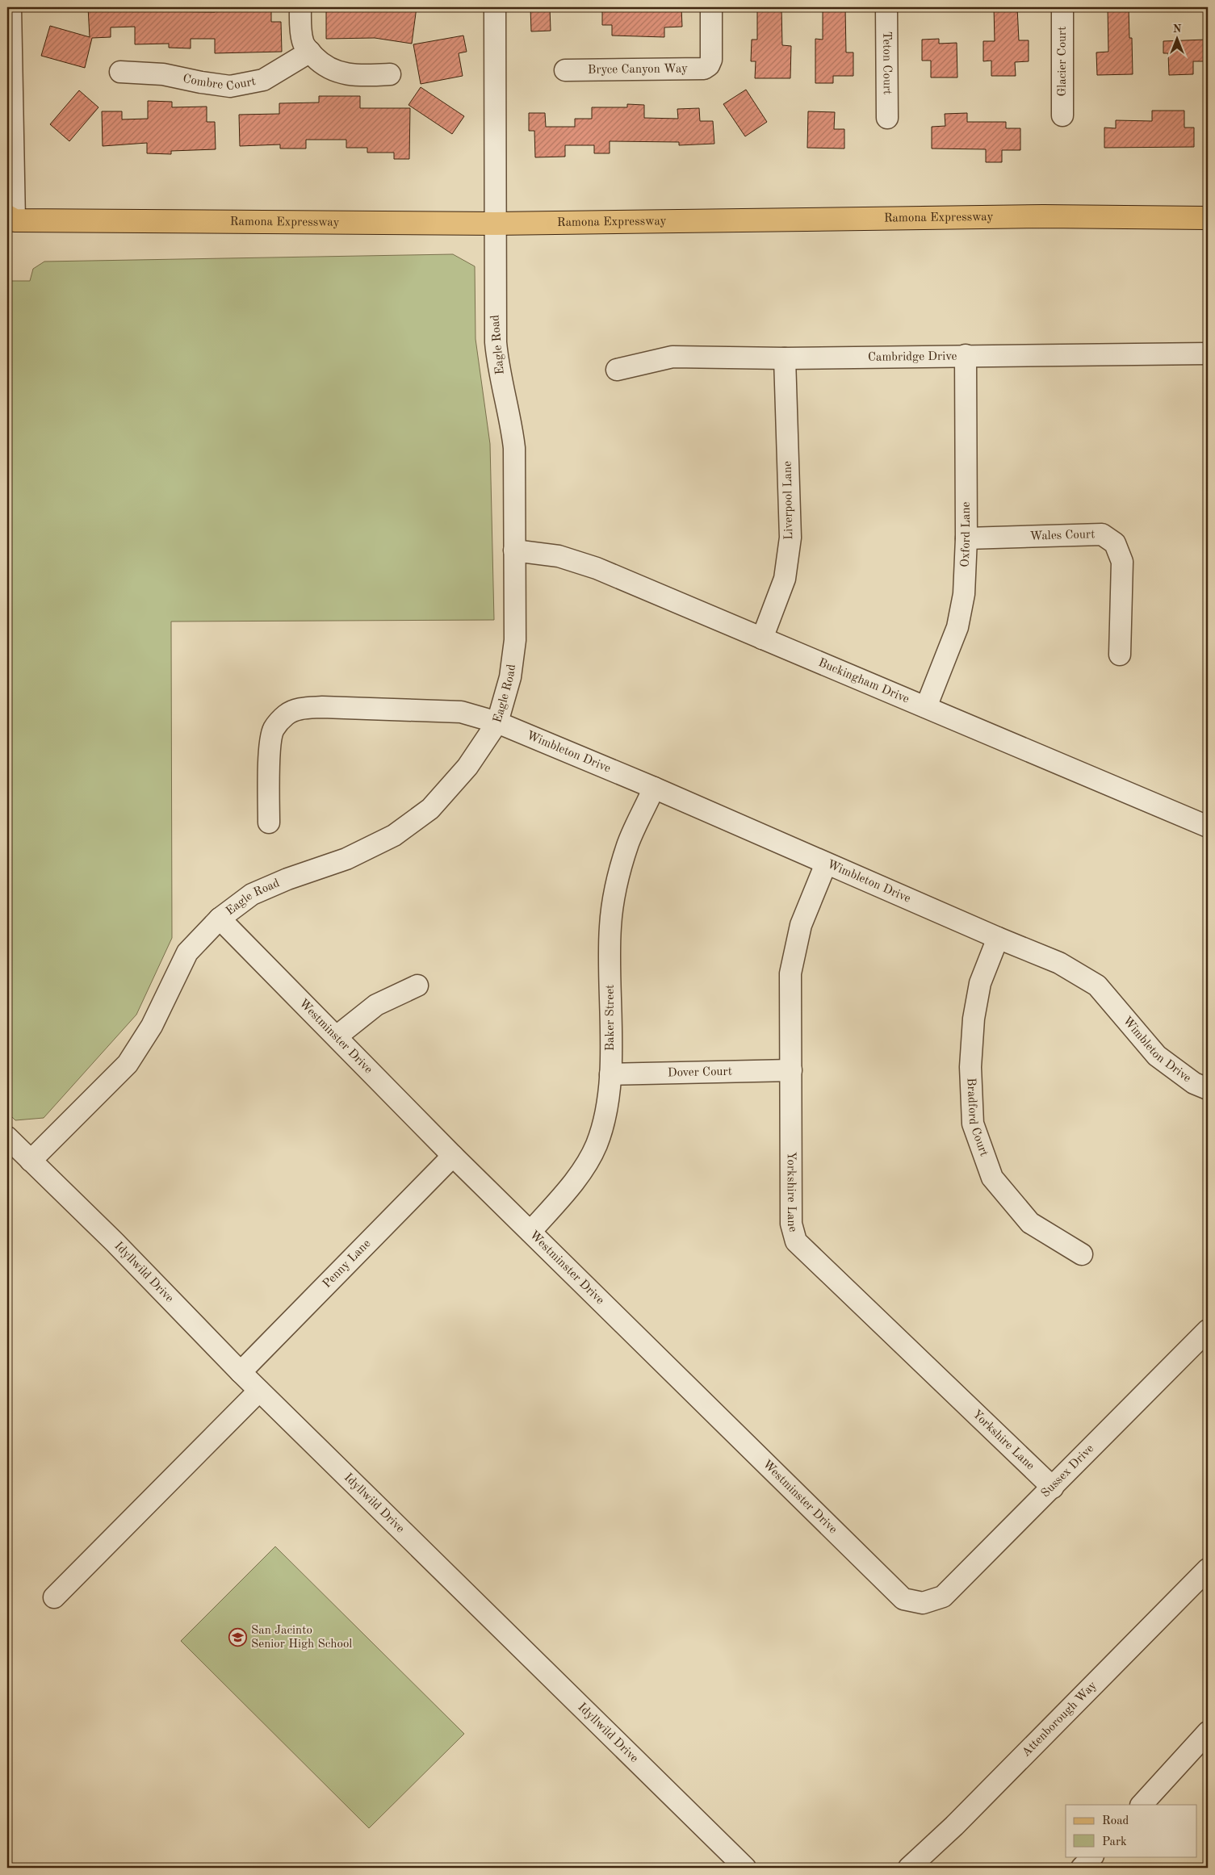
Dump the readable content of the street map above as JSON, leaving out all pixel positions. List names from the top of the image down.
{
  "streets": {
    "main road": ["Ramona Expressway"],
    "street": [
      "Glacier Court",
      "Teton Court",
      "Bryce Canyon Way",
      "Combre Court",
      "Eagle Road",
      "Cambridge Drive",
      "Liverpool Lane",
      "Oxford Lane",
      "Wales Court",
      "Buckingham Drive",
      "Wimbleton Drive",
      "Baker Street",
      "Westminster Drive",
      "Dover Court",
      "Bradford Court",
      "Yorkshire Lane",
      "Penny Lane",
      "Idyllwild Drive",
      "Sussex Drive",
      "Attenborough Way"
    ]
  },
  "crossings": [
    ["Ramona Expressway", "Eagle Road"],
    ["Eagle Road", "Buckingham Drive"],
    ["Eagle Road", "Wimbleton Drive"],
    ["Eagle Road", "Westminster Drive"],
    ["Eagle Road", "Idyllwild Drive"],
    ["Cambridge Drive", "Liverpool Lane"],
    ["Cambridge Drive", "Oxford Lane"],
    ["Liverpool Lane", "Buckingham Drive"],
    ["Oxford Lane", "Wales Court"],
    ["Oxford Lane", "Buckingham Drive"],
    ["Wimbleton Drive", "Baker Street"],
    ["Wimbleton Drive", "Bradford Court"],
    ["Wimbleton Drive", "Yorkshire Lane"],
    ["Baker Street", "Westminster Drive"],
    ["Baker Street", "Dover Court"],
    ["Westminster Drive", "Penny Lane"],
    ["Westminster Drive", "Sussex Drive"],
    ["Dover Court", "Yorkshire Lane"],
    ["Yorkshire Lane", "Sussex Drive"],
    ["Penny Lane", "Idyllwild Drive"]
  ],
  "places": {
    "school or university": ["San Jacinto Senior High School"]
  },
  "legend": ["Road", "Park"],
  "north": "top"
}
